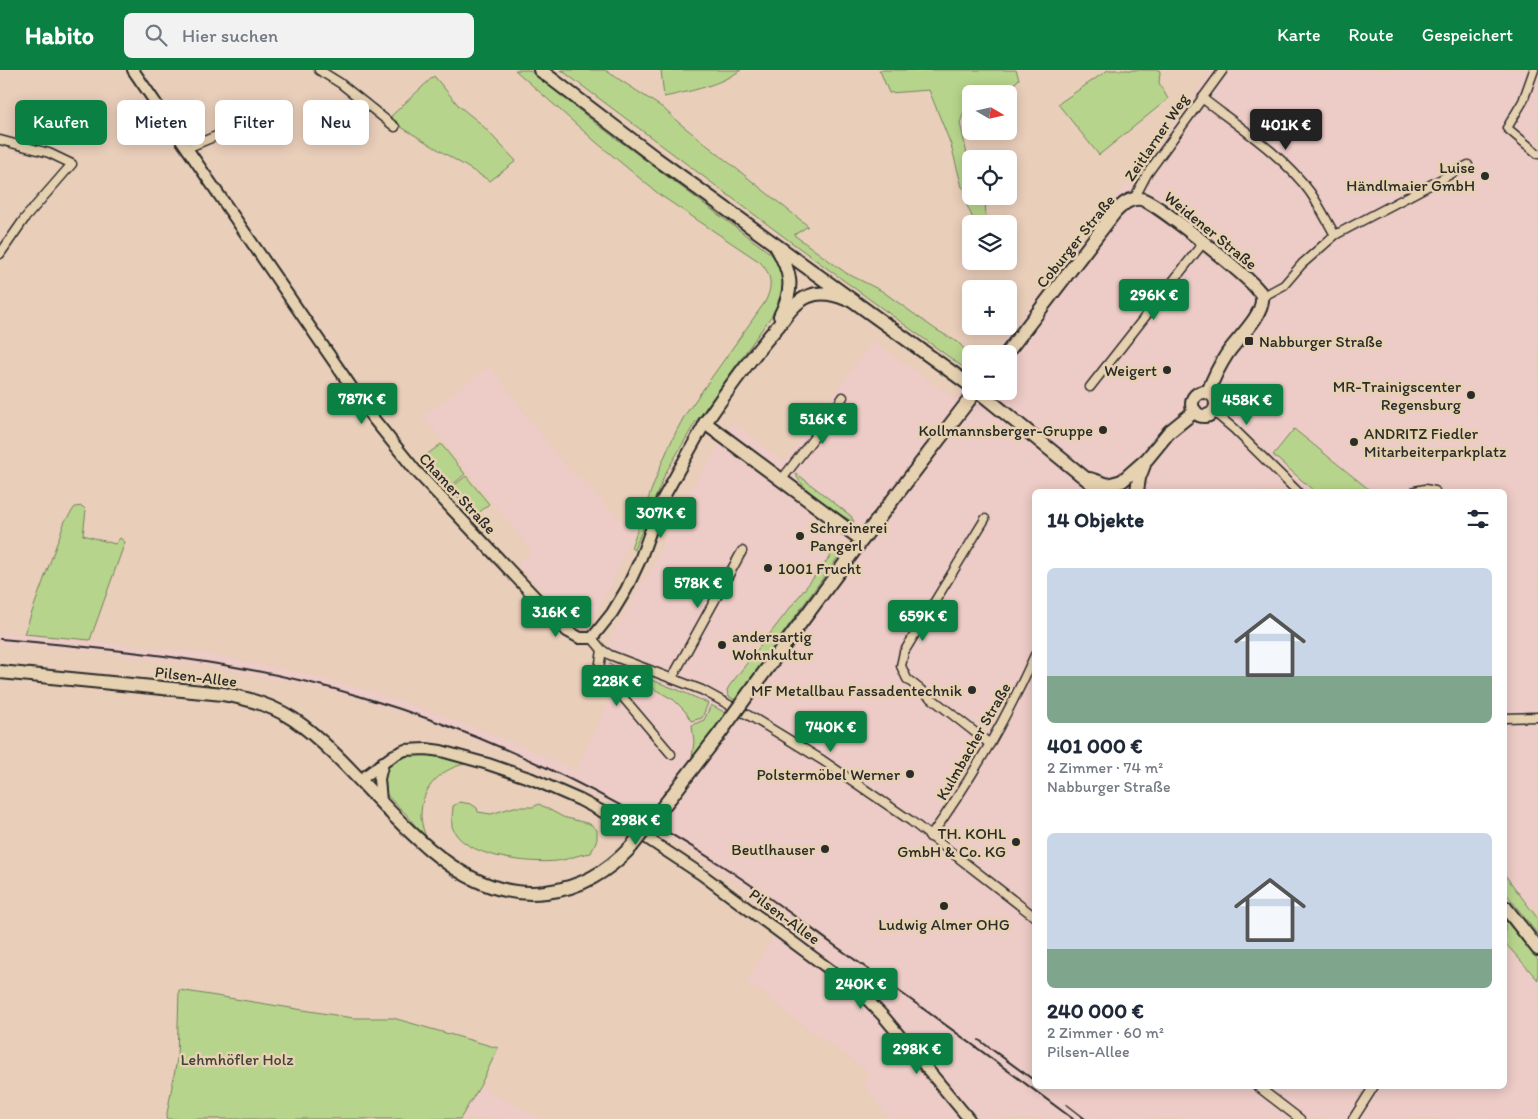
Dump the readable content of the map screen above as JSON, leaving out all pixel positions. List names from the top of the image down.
{
  "streets": {
    "main road": ["Weidener Straße", "Coburger Straße", "Pilsen-Allee"],
    "street": ["Zeitlarner Weg", "Chamer Straße", "Kulmbacher Straße"]
  },
  "crossings": [
    ["Zeitlarner Weg", "Weidener Straße"],
    ["Zeitlarner Weg", "Coburger Straße"],
    ["Weidener Straße", "Coburger Straße"]
  ],
  "parks": ["Lehmhöfler Holz"],
  "places": {
    "other": [
      "Luise Händlmaier GmbH",
      "Weigert",
      "MR-Trainigscenter Regensburg",
      "Kollmannsberger-Gruppe",
      "ANDRITZ Fiedler Mitarbeiterparkplatz",
      "Schreinerei Pangerl",
      "1001 Frucht",
      "andersartig Wohnkultur",
      "MF Metallbau Fassadentechnik",
      "Polstermöbel Werner",
      "TH. KOHL GmbH & Co. KG",
      "Beutlhauser",
      "Ludwig Almer OHG"
    ],
    "transit": ["Nabburger Straße"]
  },
  "north": "right",
  "page": {
    "header": "Habito",
    "search": "Hier suchen",
    "nav": ["Karte", "Route", "Gespeichert"],
    "map_buttons": ["+", "−"],
    "chip": [
      "Kaufen",
      "Mieten",
      "Filter",
      "Neu"
    ],
    "price": [
      "401K €",
      "296K €",
      "787K €",
      "458K €",
      "516K €",
      "307K €",
      "578K €",
      "316K €",
      "659K €",
      "228K €",
      "740K €",
      "298K €",
      "240K €",
      "298K €"
    ],
    "heading": "14 Objekte",
    "list": [
      {
        "name": "401 000 €",
        "note": "2 Zimmer · 74 m² · Nabburger Straße"
      },
      {
        "name": "240 000 €",
        "note": "2 Zimmer · 60 m² · Pilsen-Allee"
      }
    ]
  }
}
